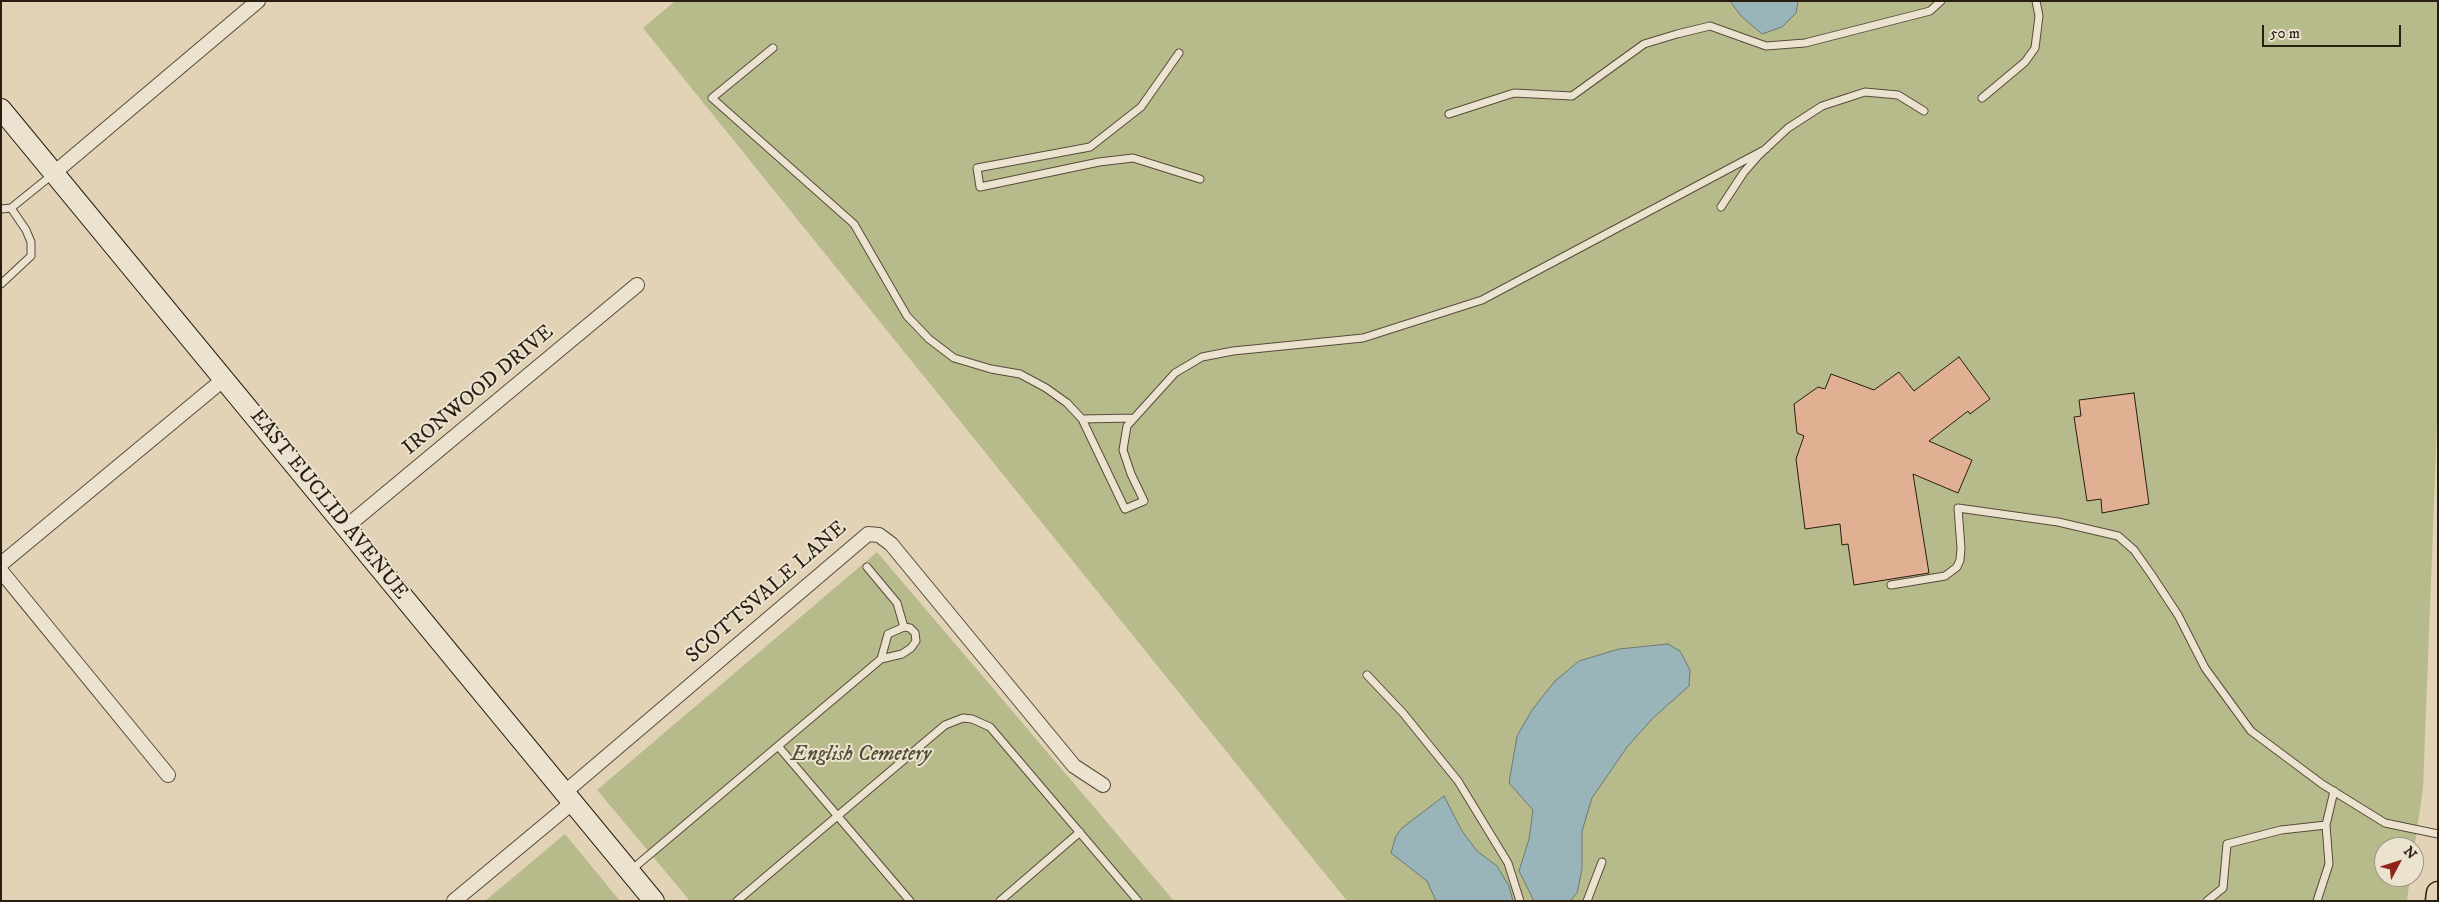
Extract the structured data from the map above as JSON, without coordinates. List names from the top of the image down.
{
  "streets": {
    "main road": ["EAST EUCLID AVENUE"],
    "street": ["IRONWOOD DRIVE", "SCOTTSVALE LANE"]
  },
  "crossings": [
    ["IRONWOOD DRIVE", "EAST EUCLID AVENUE"],
    ["EAST EUCLID AVENUE", "SCOTTSVALE LANE"]
  ],
  "parks": ["English Cemetery"],
  "scale_bar": "50 m",
  "north": "top right"
}
